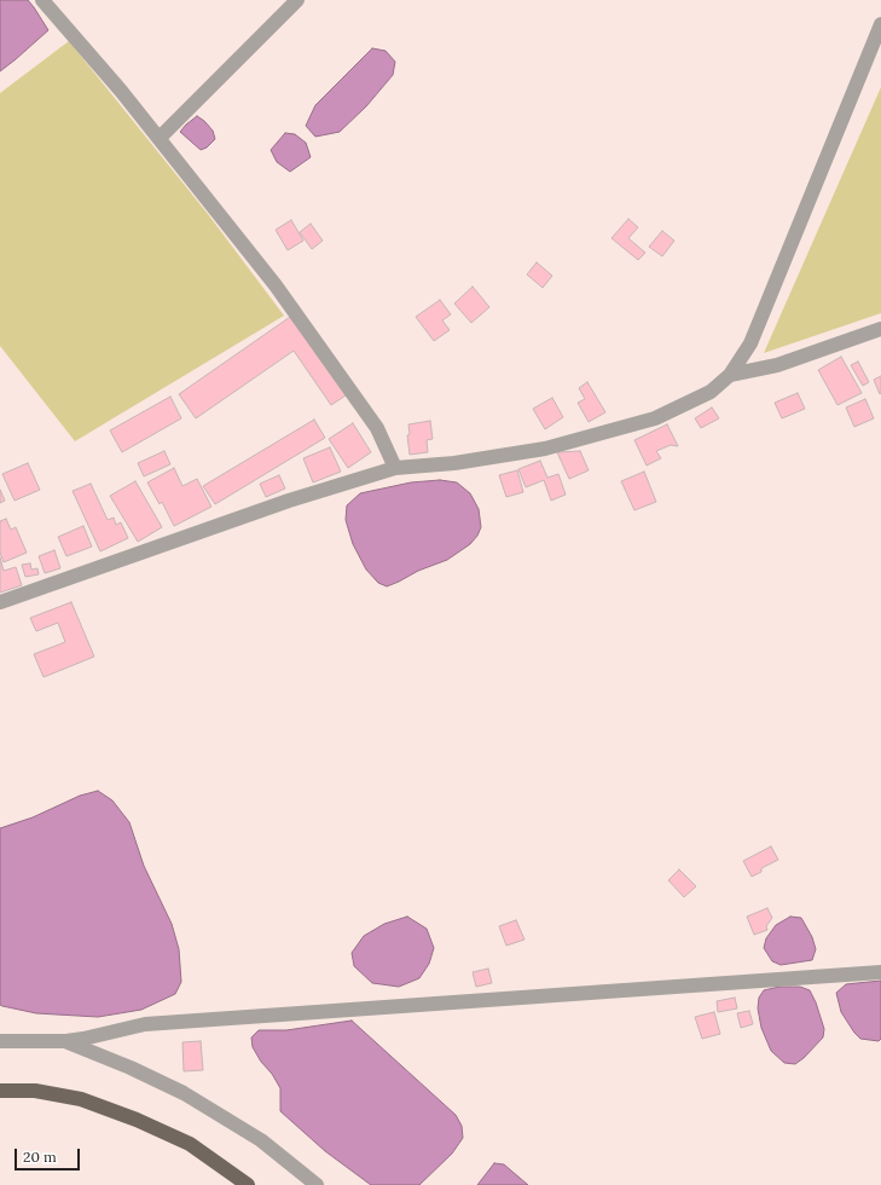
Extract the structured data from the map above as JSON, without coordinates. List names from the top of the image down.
{
  "scale_bar": "20 m"
}
